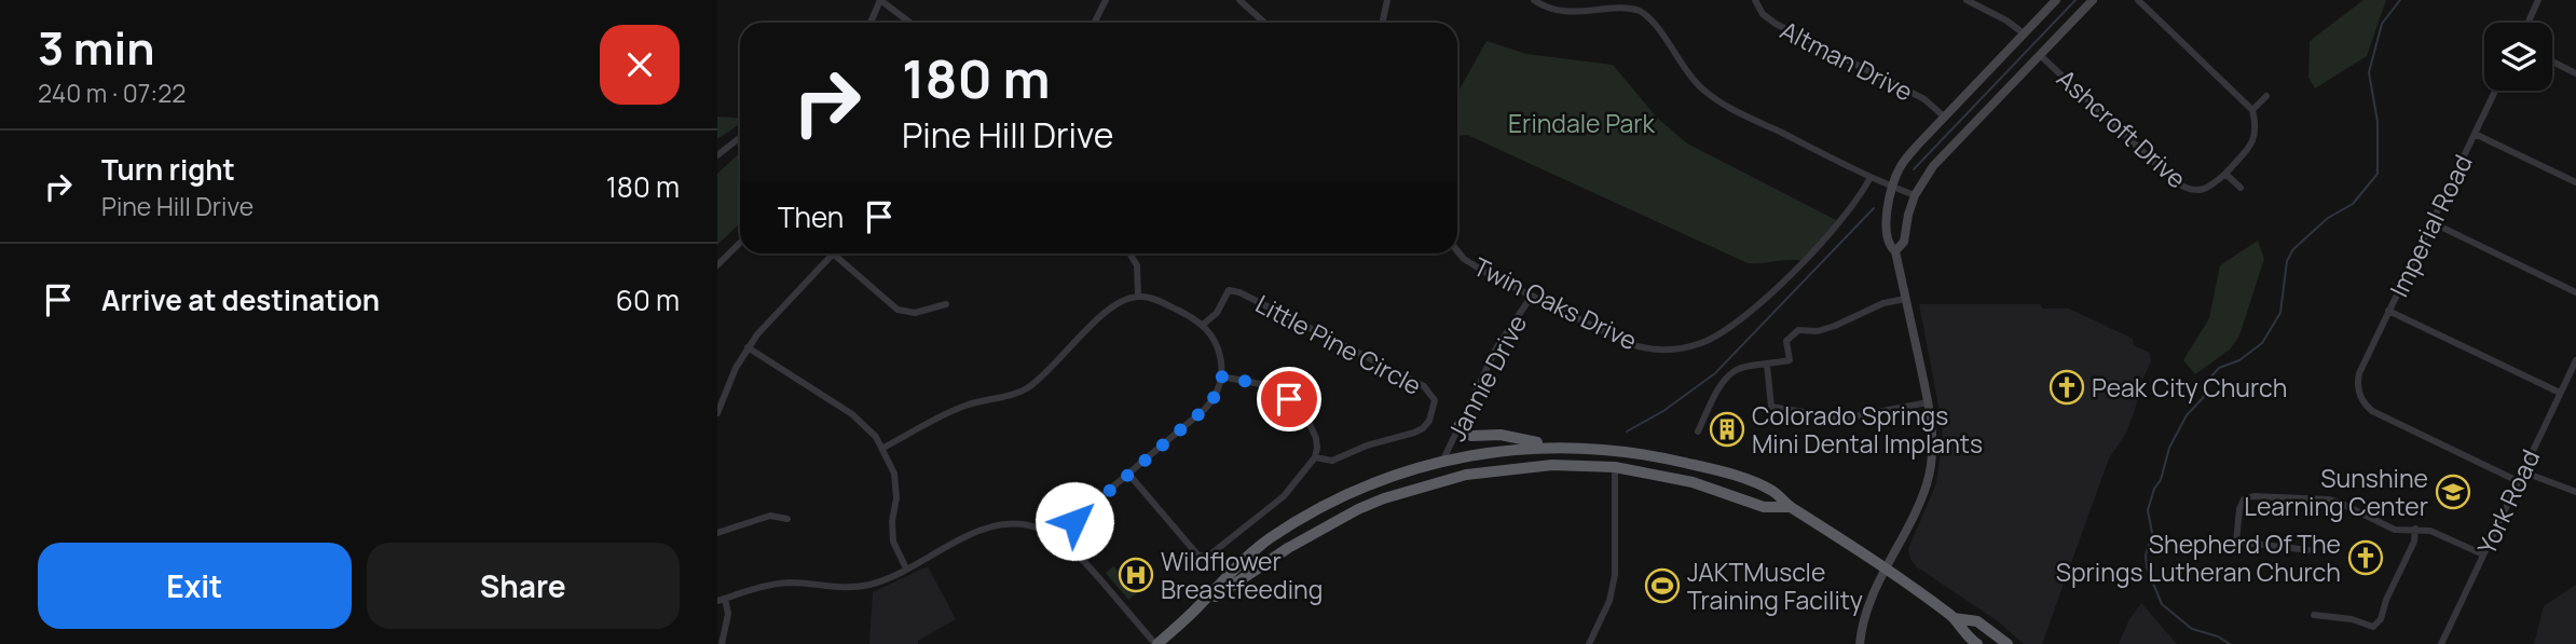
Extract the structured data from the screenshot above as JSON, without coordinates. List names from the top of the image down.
{
  "streets": {
    "street": [
      "Altman Drive",
      "Ashcroft Drive",
      "Imperial Road",
      "Twin Oaks Drive",
      "Little Pine Circle",
      "Jannie Drive",
      "York Road"
    ]
  },
  "crossings": [
    ["Imperial Road", "York Road"],
    ["Twin Oaks Drive", "Jannie Drive"]
  ],
  "parks": ["Erindale Park"],
  "places": {
    "church": ["Peak City Church", "Shepherd Of The Springs Lutheran Church"],
    "building": ["Colorado Springs Mini Dental Implants"],
    "school or university": ["Sunshine Learning Center"],
    "hospital": ["Wildflower Breastfeeding"],
    "sports": ["JAKTMuscle Training Facility"]
  },
  "page": {
    "heading": ["3 min", "240 m · 07:22"],
    "turn": ["180 m", "Pine Hill Drive"],
    "list": [
      {
        "name": "Turn right",
        "note": "Pine Hill Drive",
        "value": "180 m"
      },
      {
        "name": "Arrive at destination",
        "value": "60 m"
      }
    ],
    "then": "Then",
    "buttons": ["Exit", "Share"]
  }
}
